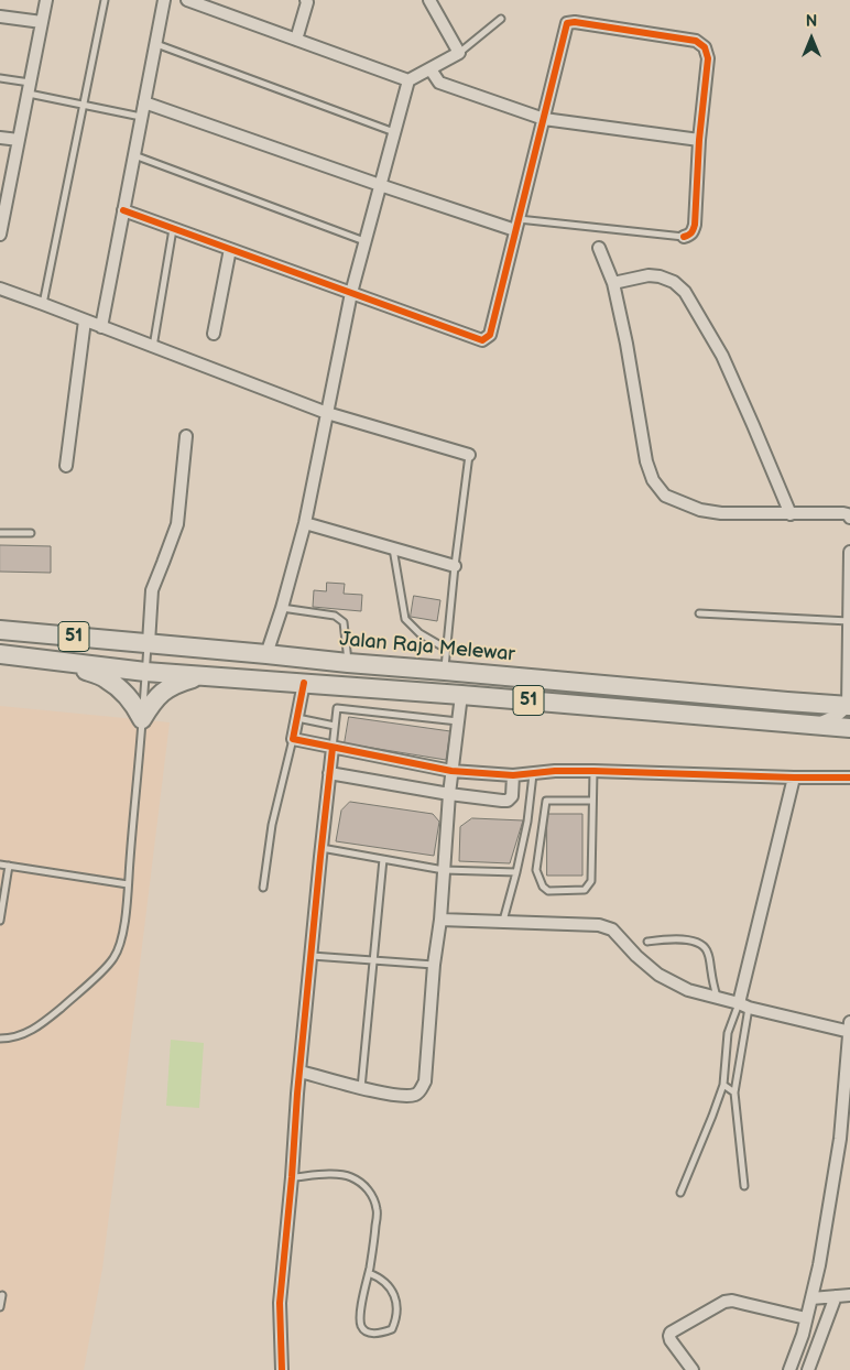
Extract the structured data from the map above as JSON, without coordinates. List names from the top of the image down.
{
  "streets": {
    "highway": ["51", "Jalan Raja Melewar"]
  },
  "north": "top"
}
